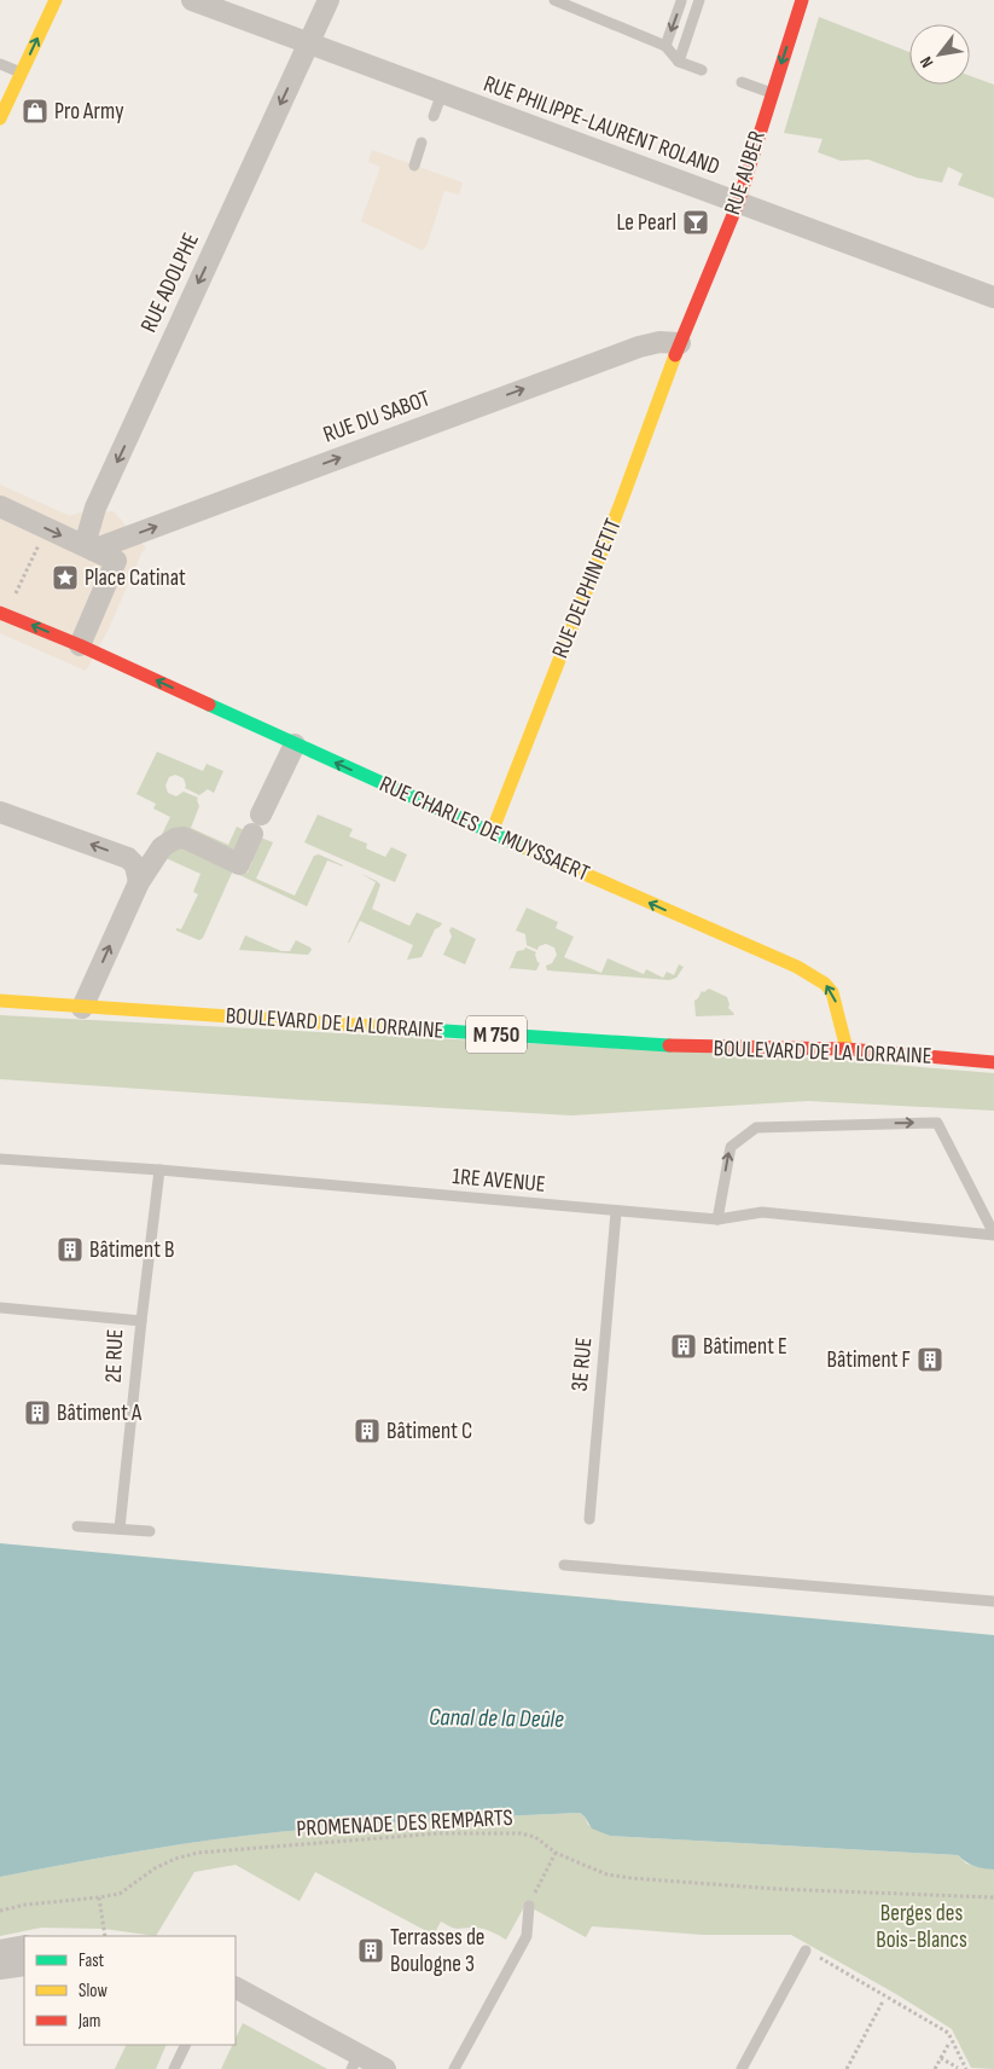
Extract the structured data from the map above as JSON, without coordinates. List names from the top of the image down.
{
  "streets": {
    "street": [
      "RUE PHILIPPE-LAURENT ROLAND",
      "RUE AUBER",
      "RUE ADOLPHE",
      "RUE DU SABOT",
      "RUE DELPHIN PETIT",
      "RUE CHARLES DE MUYSSAERT",
      "BOULEVARD DE LA LORRAINE",
      "M 750"
    ],
    "lane": ["1RE AVENUE", "2E RUE", "3E RUE"],
    "path": ["PROMENADE DES REMPARTS"]
  },
  "crossings": [
    ["RUE PHILIPPE-LAURENT ROLAND", "RUE AUBER"],
    ["RUE PHILIPPE-LAURENT ROLAND", "RUE ADOLPHE"],
    ["RUE AUBER", "RUE DU SABOT"],
    ["RUE AUBER", "RUE DELPHIN PETIT"],
    ["RUE ADOLPHE", "RUE DU SABOT"],
    ["RUE DU SABOT", "RUE DELPHIN PETIT"],
    ["RUE DELPHIN PETIT", "RUE CHARLES DE MUYSSAERT"],
    ["RUE CHARLES DE MUYSSAERT", "BOULEVARD DE LA LORRAINE"],
    ["1RE AVENUE", "3E RUE"]
  ],
  "one_way": ["RUE ADOLPHE", "RUE DU SABOT", "RUE CHARLES DE MUYSSAERT"],
  "water": ["Canal de la Deûle"],
  "parks": ["Berges des Bois-Blancs"],
  "places": {
    "shop": ["Pro Army"],
    "bar": ["Le Pearl"],
    "place": ["Place Catinat"],
    "building": [
      "Bâtiment B",
      "Bâtiment E",
      "Bâtiment F",
      "Bâtiment A",
      "Bâtiment C",
      "Terrasses de Boulogne 3"
    ]
  },
  "legend": ["Fast", "Slow", "Jam"],
  "north": "bottom left"
}
